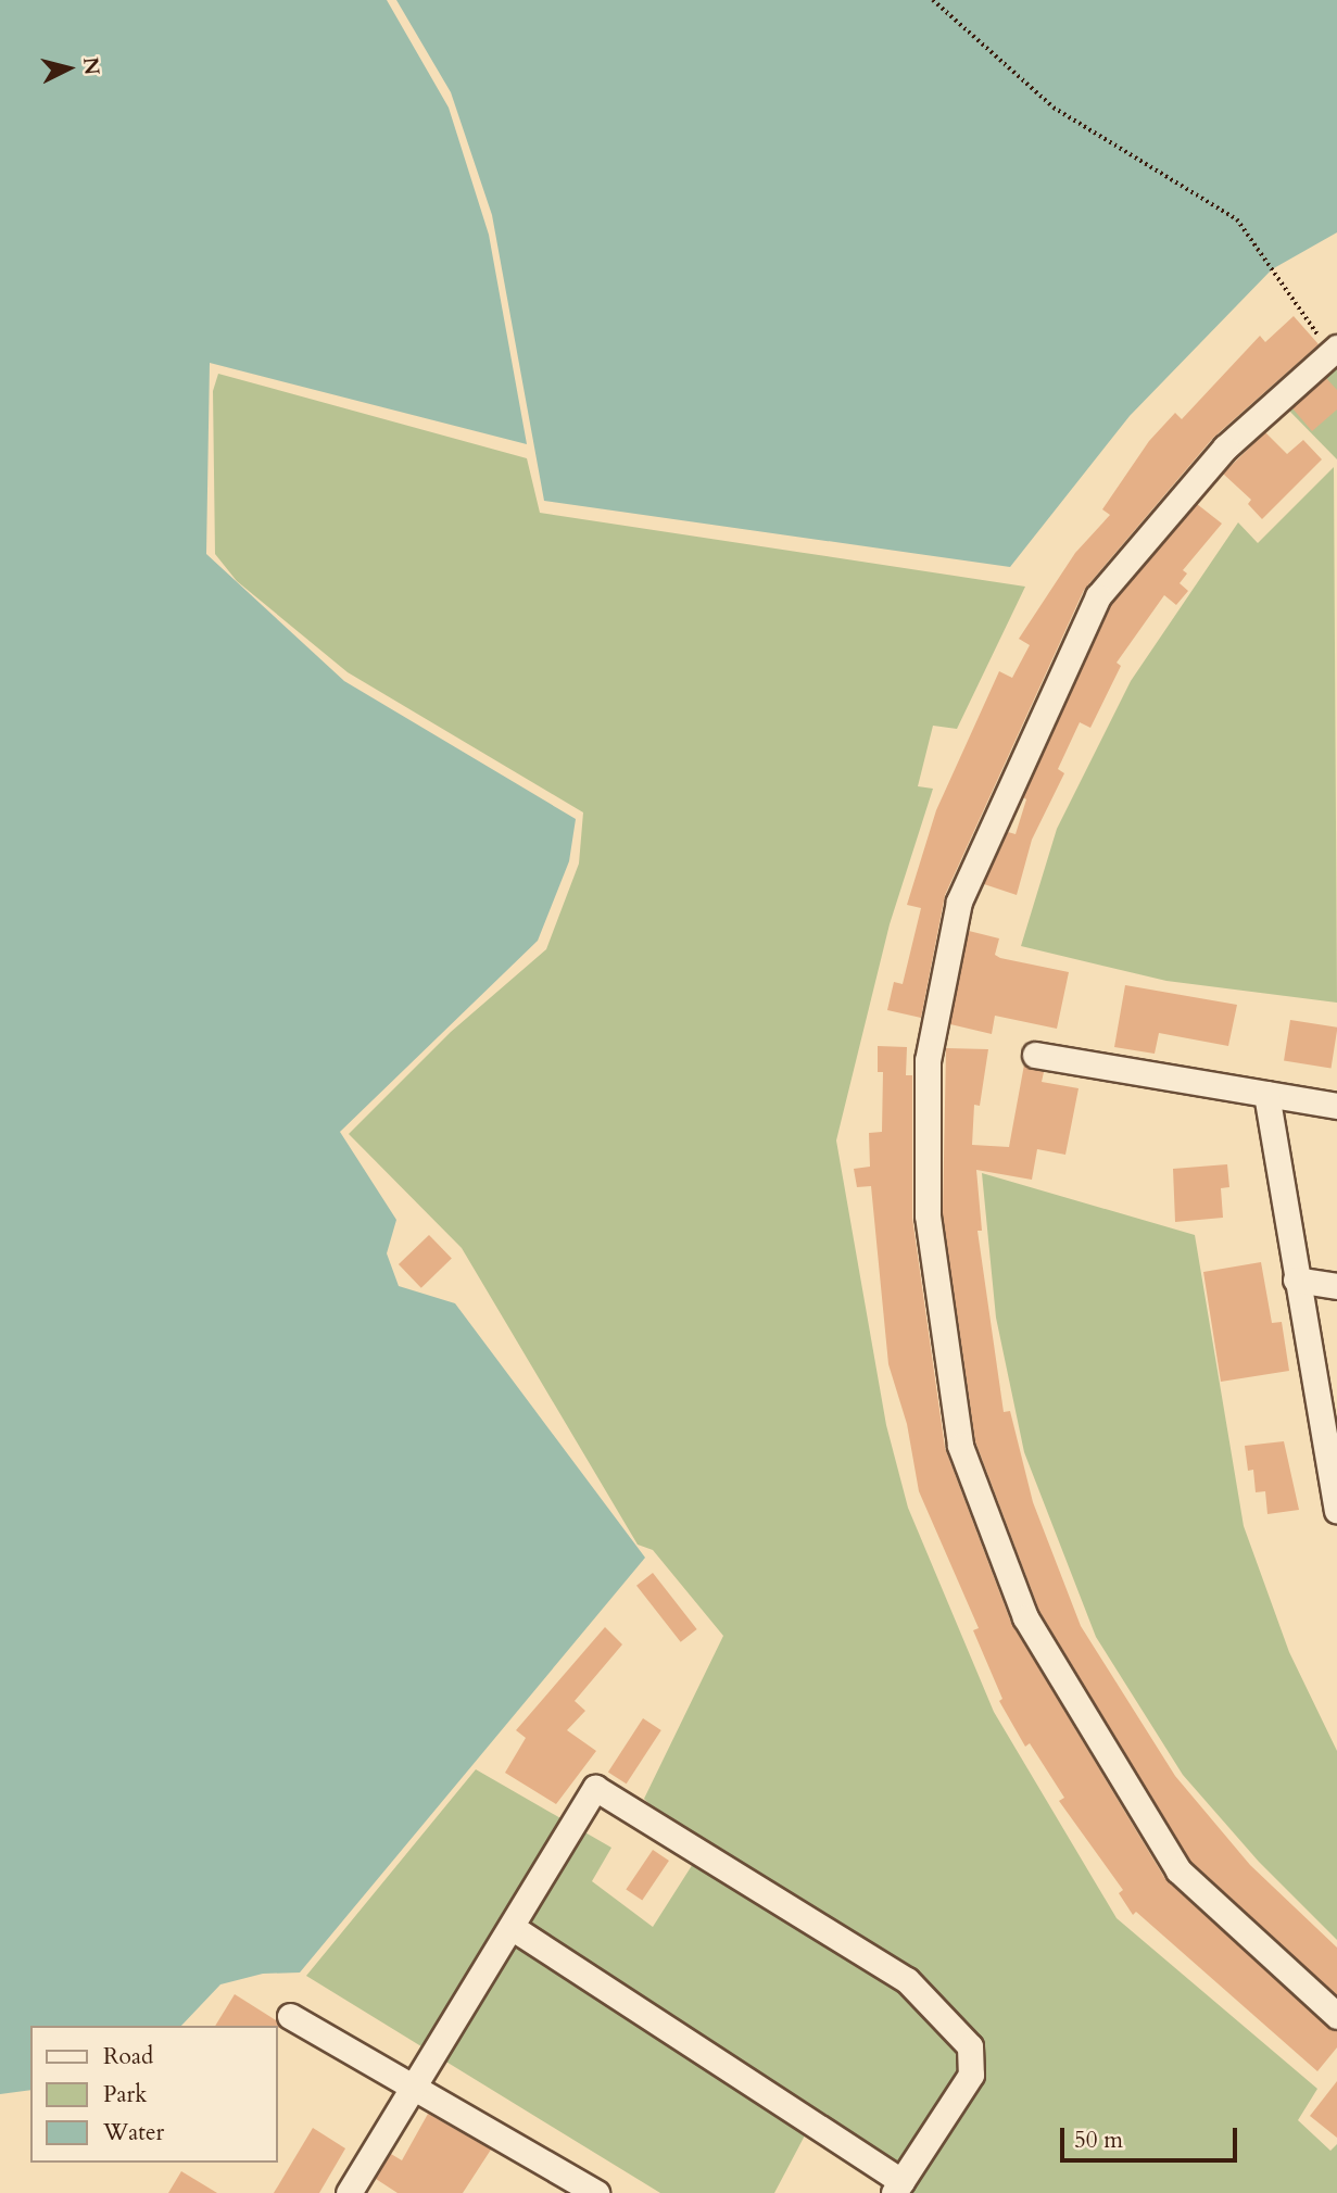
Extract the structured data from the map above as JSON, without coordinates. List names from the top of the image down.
{
  "legend": ["Road", "Park", "Water"],
  "scale_bar": "50 m",
  "north": "right"
}
